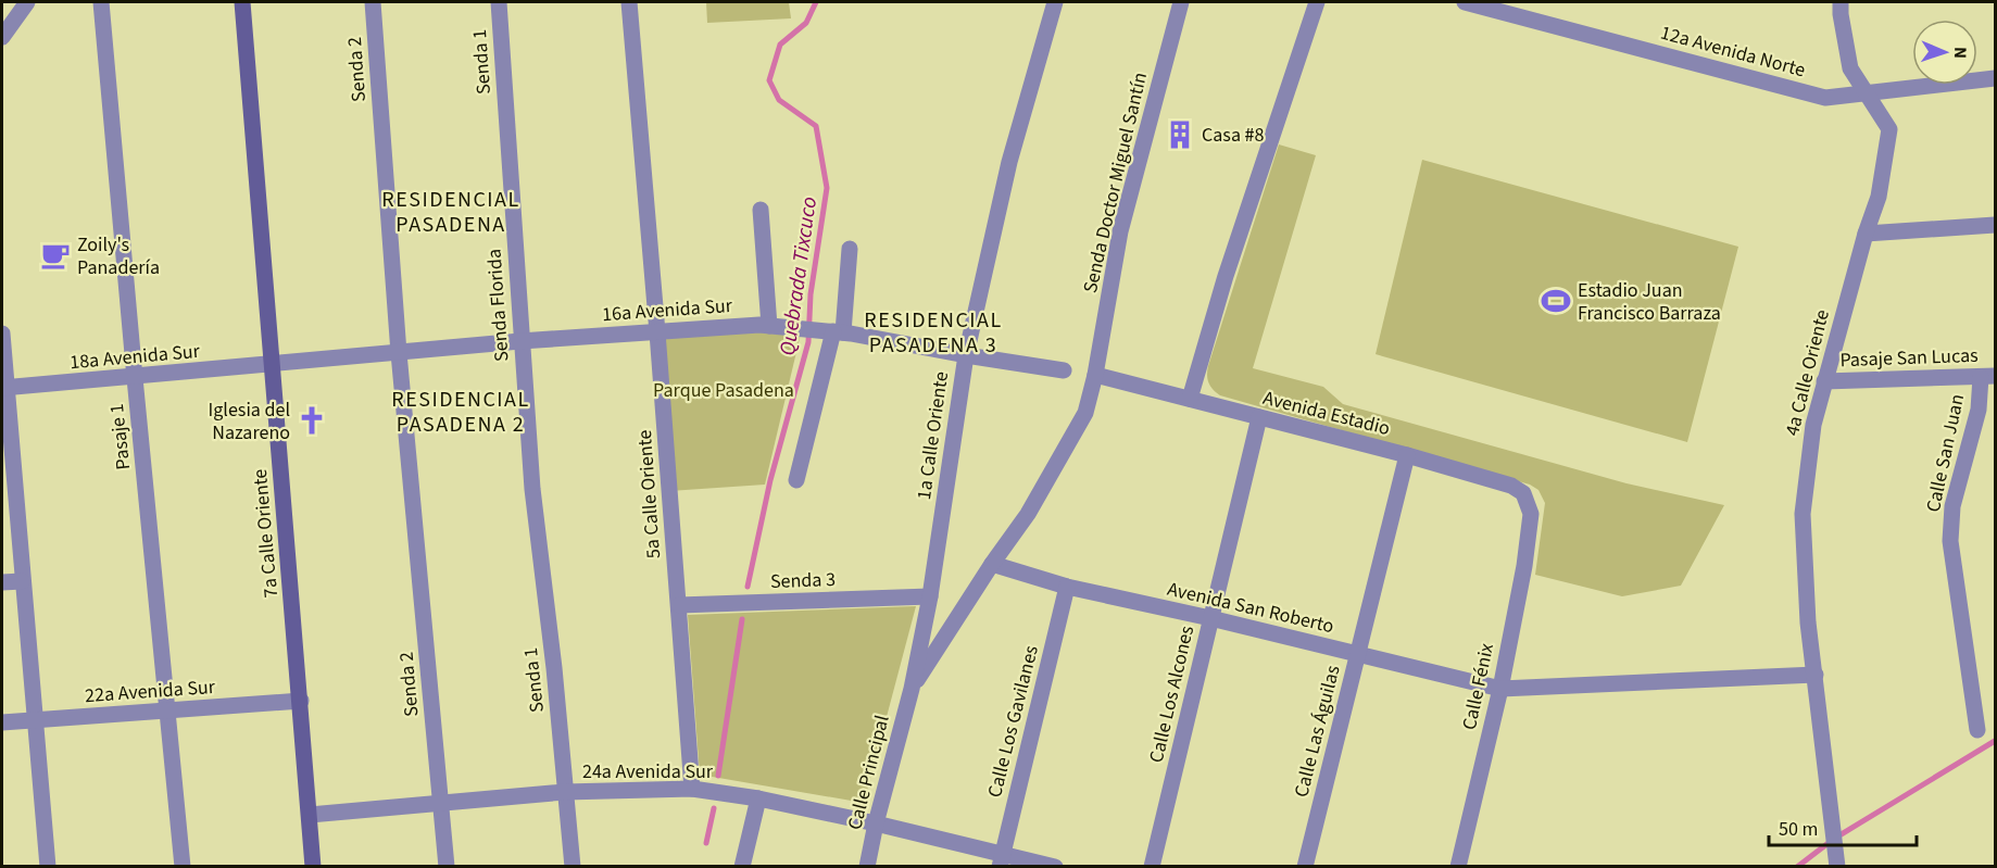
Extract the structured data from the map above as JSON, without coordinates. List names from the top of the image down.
{
  "streets": {
    "street": [
      "12a Avenida Norte",
      "Senda 1",
      "Senda 2",
      "Senda Doctor Miguel Santín",
      "Senda Florida",
      "16a Avenida Sur",
      "18a Avenida Sur",
      "Pasaje San Lucas",
      "4a Calle Oriente",
      "Avenida Estadio",
      "1a Calle Oriente",
      "Pasaje 1",
      "Calle San Juan",
      "5a Calle Oriente",
      "7a Calle Oriente",
      "Senda 3",
      "Avenida San Roberto",
      "Calle Fénix",
      "22a Avenida Sur",
      "Calle Los Alcones",
      "Calle Los Gavilanes",
      "Calle Las Águilas",
      "24a Avenida Sur",
      "Calle Principal"
    ]
  },
  "crossings": [
    ["12a Avenida Norte", "4a Calle Oriente"],
    ["Senda 1", "Senda Florida"],
    ["Senda 1", "24a Avenida Sur"],
    ["Senda 2", "16a Avenida Sur"],
    ["Senda 2", "24a Avenida Sur"],
    ["Senda Doctor Miguel Santín", "Avenida Estadio"],
    ["Senda Doctor Miguel Santín", "1a Calle Oriente"],
    ["Senda Doctor Miguel Santín", "Avenida San Roberto"],
    ["Senda Doctor Miguel Santín", "Calle Principal"],
    ["Senda Florida", "16a Avenida Sur"],
    ["16a Avenida Sur", "18a Avenida Sur"],
    ["16a Avenida Sur", "1a Calle Oriente"],
    ["16a Avenida Sur", "5a Calle Oriente"],
    ["16a Avenida Sur", "7a Calle Oriente"],
    ["18a Avenida Sur", "Pasaje 1"],
    ["18a Avenida Sur", "7a Calle Oriente"],
    ["Pasaje San Lucas", "4a Calle Oriente"],
    ["Pasaje San Lucas", "Calle San Juan"],
    ["4a Calle Oriente", "Avenida San Roberto"],
    ["Avenida Estadio", "Calle Fénix"],
    ["Avenida Estadio", "Calle Los Alcones"],
    ["Avenida Estadio", "Calle Las Águilas"],
    ["1a Calle Oriente", "Senda 3"],
    ["1a Calle Oriente", "Calle Principal"],
    ["Pasaje 1", "22a Avenida Sur"],
    ["5a Calle Oriente", "Senda 3"],
    ["5a Calle Oriente", "24a Avenida Sur"],
    ["7a Calle Oriente", "22a Avenida Sur"],
    ["7a Calle Oriente", "24a Avenida Sur"],
    ["Avenida San Roberto", "Calle Fénix"],
    ["Avenida San Roberto", "Calle Los Alcones"],
    ["Avenida San Roberto", "Calle Los Gavilanes"],
    ["Avenida San Roberto", "Calle Las Águilas"],
    ["Calle Los Gavilanes", "24a Avenida Sur"],
    ["24a Avenida Sur", "Calle Principal"]
  ],
  "districts": ["RESIDENCIAL PASADENA", "RESIDENCIAL PASADENA 3", "RESIDENCIAL PASADENA 2"],
  "water": ["Quebrada Tixcuco"],
  "parks": ["Parque Pasadena"],
  "places": {
    "building": ["Casa #8"],
    "cafe": ["Zoily's Panadería"],
    "sports": ["Estadio Juan Francisco Barraza"],
    "church": ["Iglesia del Nazareno"]
  },
  "scale_bar": "50 m",
  "north": "right"
}
